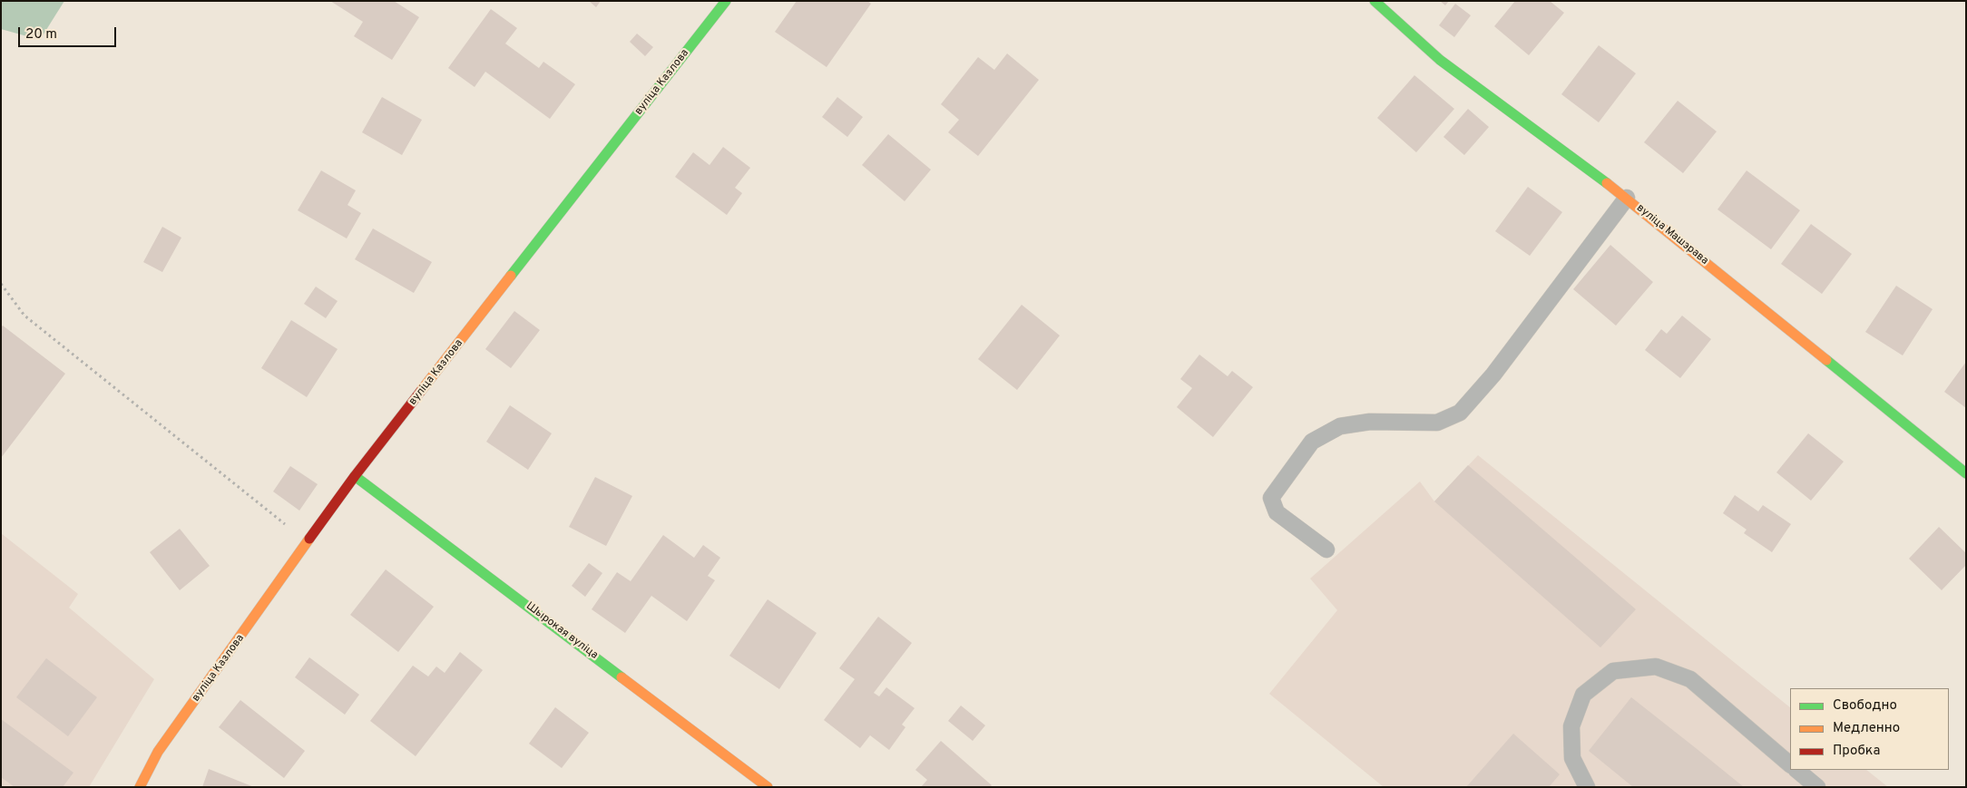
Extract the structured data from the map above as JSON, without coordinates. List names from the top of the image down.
{
  "streets": {
    "street": ["вуліца Казлова", "вуліца Машэрава", "Шырокая вуліца"]
  },
  "crossings": [
    ["вуліца Казлова", "Шырокая вуліца"]
  ],
  "legend": ["Свободно", "Медленно", "Пробка"],
  "scale_bar": "20 m"
}
